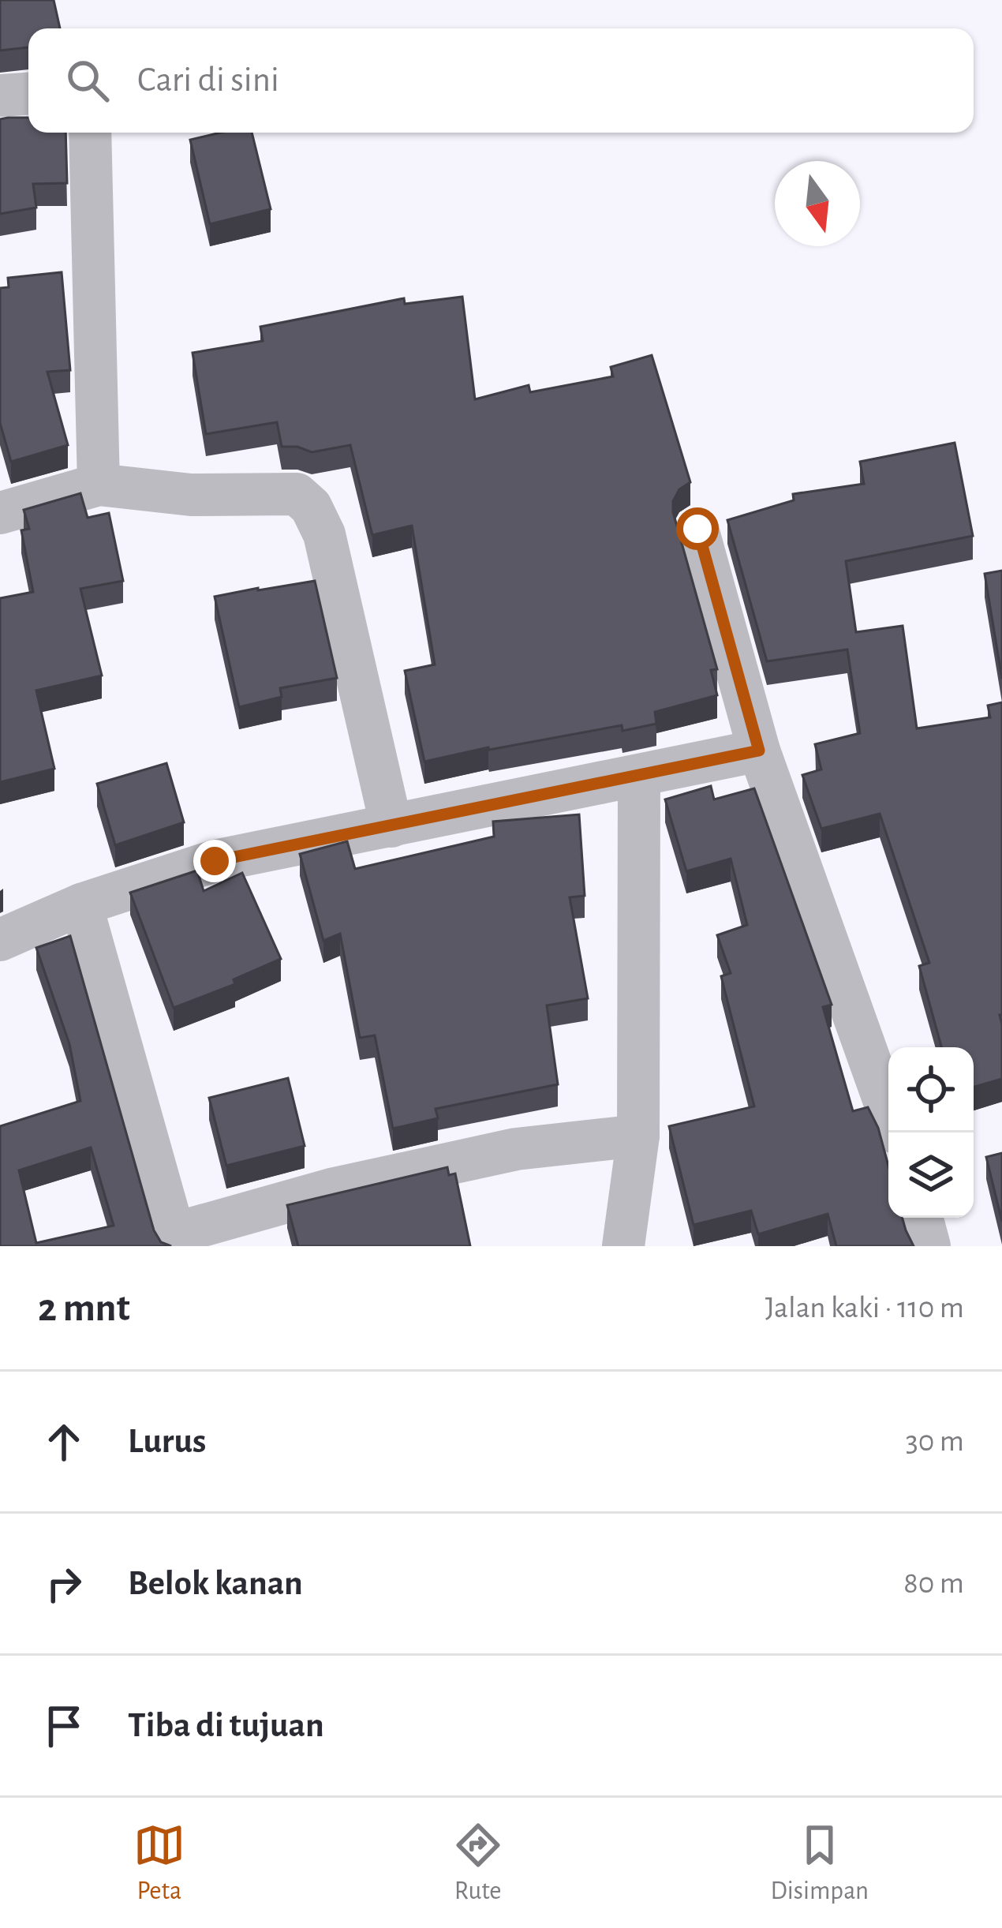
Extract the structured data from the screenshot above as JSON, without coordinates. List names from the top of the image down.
{
  "north": "bottom",
  "page": {
    "search": "Cari di sini",
    "heading": ["2 mnt", "Jalan kaki · 110 m"],
    "list": [
      ["Lurus", "30 m"],
      ["Belok kanan", "80 m"],
      "Tiba di tujuan"
    ],
    "nav": ["Peta", "Rute", "Disimpan"]
  }
}
